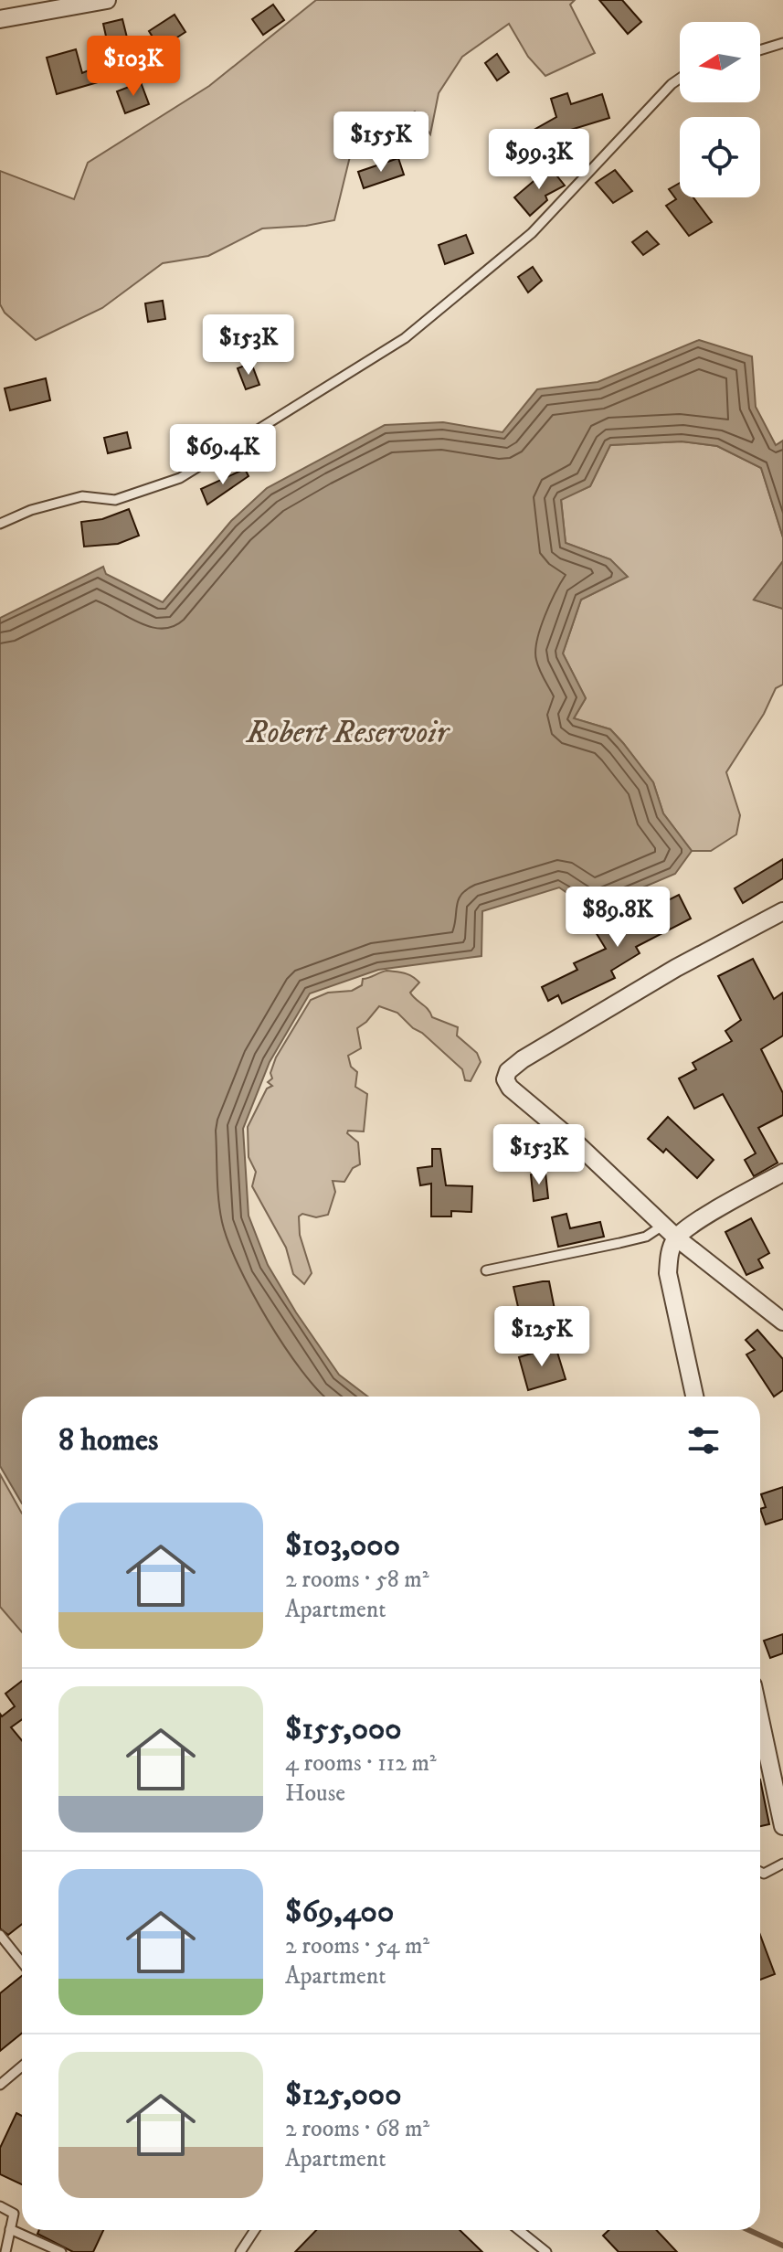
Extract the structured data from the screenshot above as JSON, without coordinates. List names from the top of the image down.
{
  "water": ["Robert Reservoir"],
  "north": "left",
  "page": {
    "price": [
      "$103K",
      "$155K",
      "$99.3K",
      "$153K",
      "$69.4K",
      "$89.8K",
      "$153K",
      "$125K"
    ],
    "heading": "8 homes",
    "list": [
      {
        "name": "$103,000",
        "note": "2 rooms · 58 m² · Apartment"
      },
      {
        "name": "$155,000",
        "note": "4 rooms · 112 m² · House"
      },
      {
        "name": "$69,400",
        "note": "2 rooms · 54 m² · Apartment"
      },
      {
        "name": "$125,000",
        "note": "2 rooms · 68 m² · Apartment"
      }
    ]
  }
}
